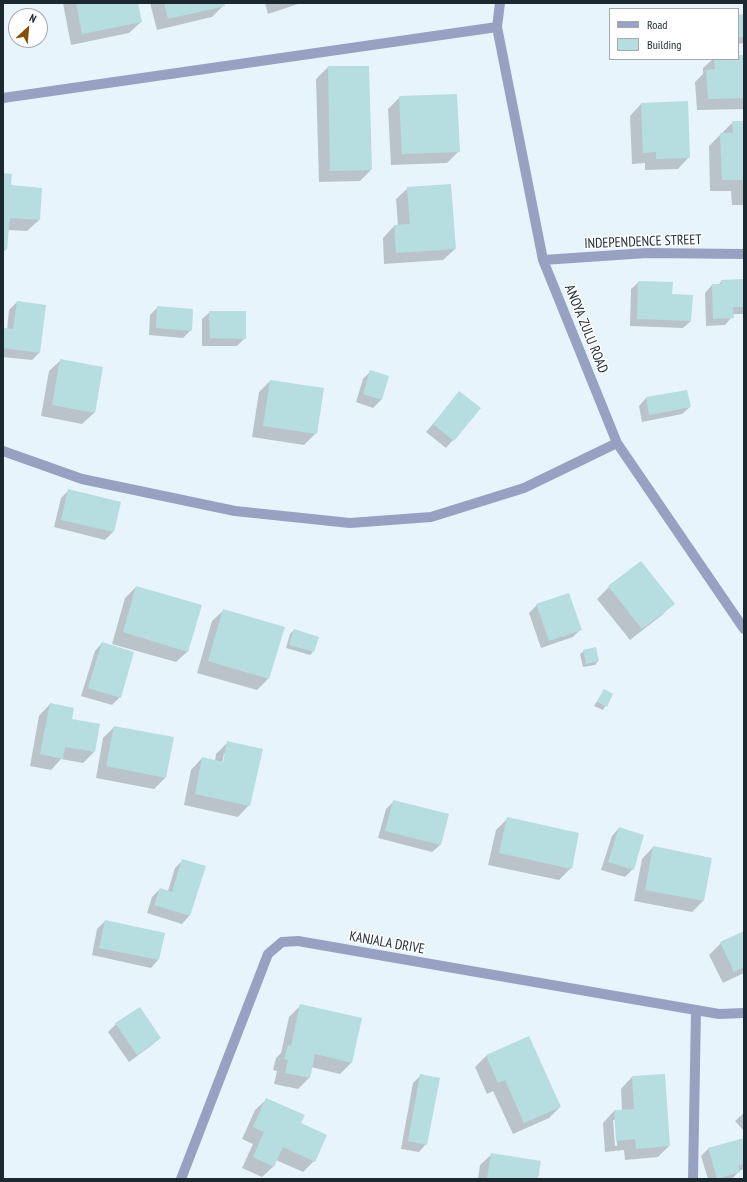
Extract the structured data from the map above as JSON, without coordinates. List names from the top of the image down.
{
  "streets": {
    "street": ["INDEPENDENCE STREET", "ANOYA ZULU ROAD", "KANJALA DRIVE"]
  },
  "crossings": [
    ["INDEPENDENCE STREET", "ANOYA ZULU ROAD"]
  ],
  "legend": ["Road", "Building"],
  "north": "top right"
}
